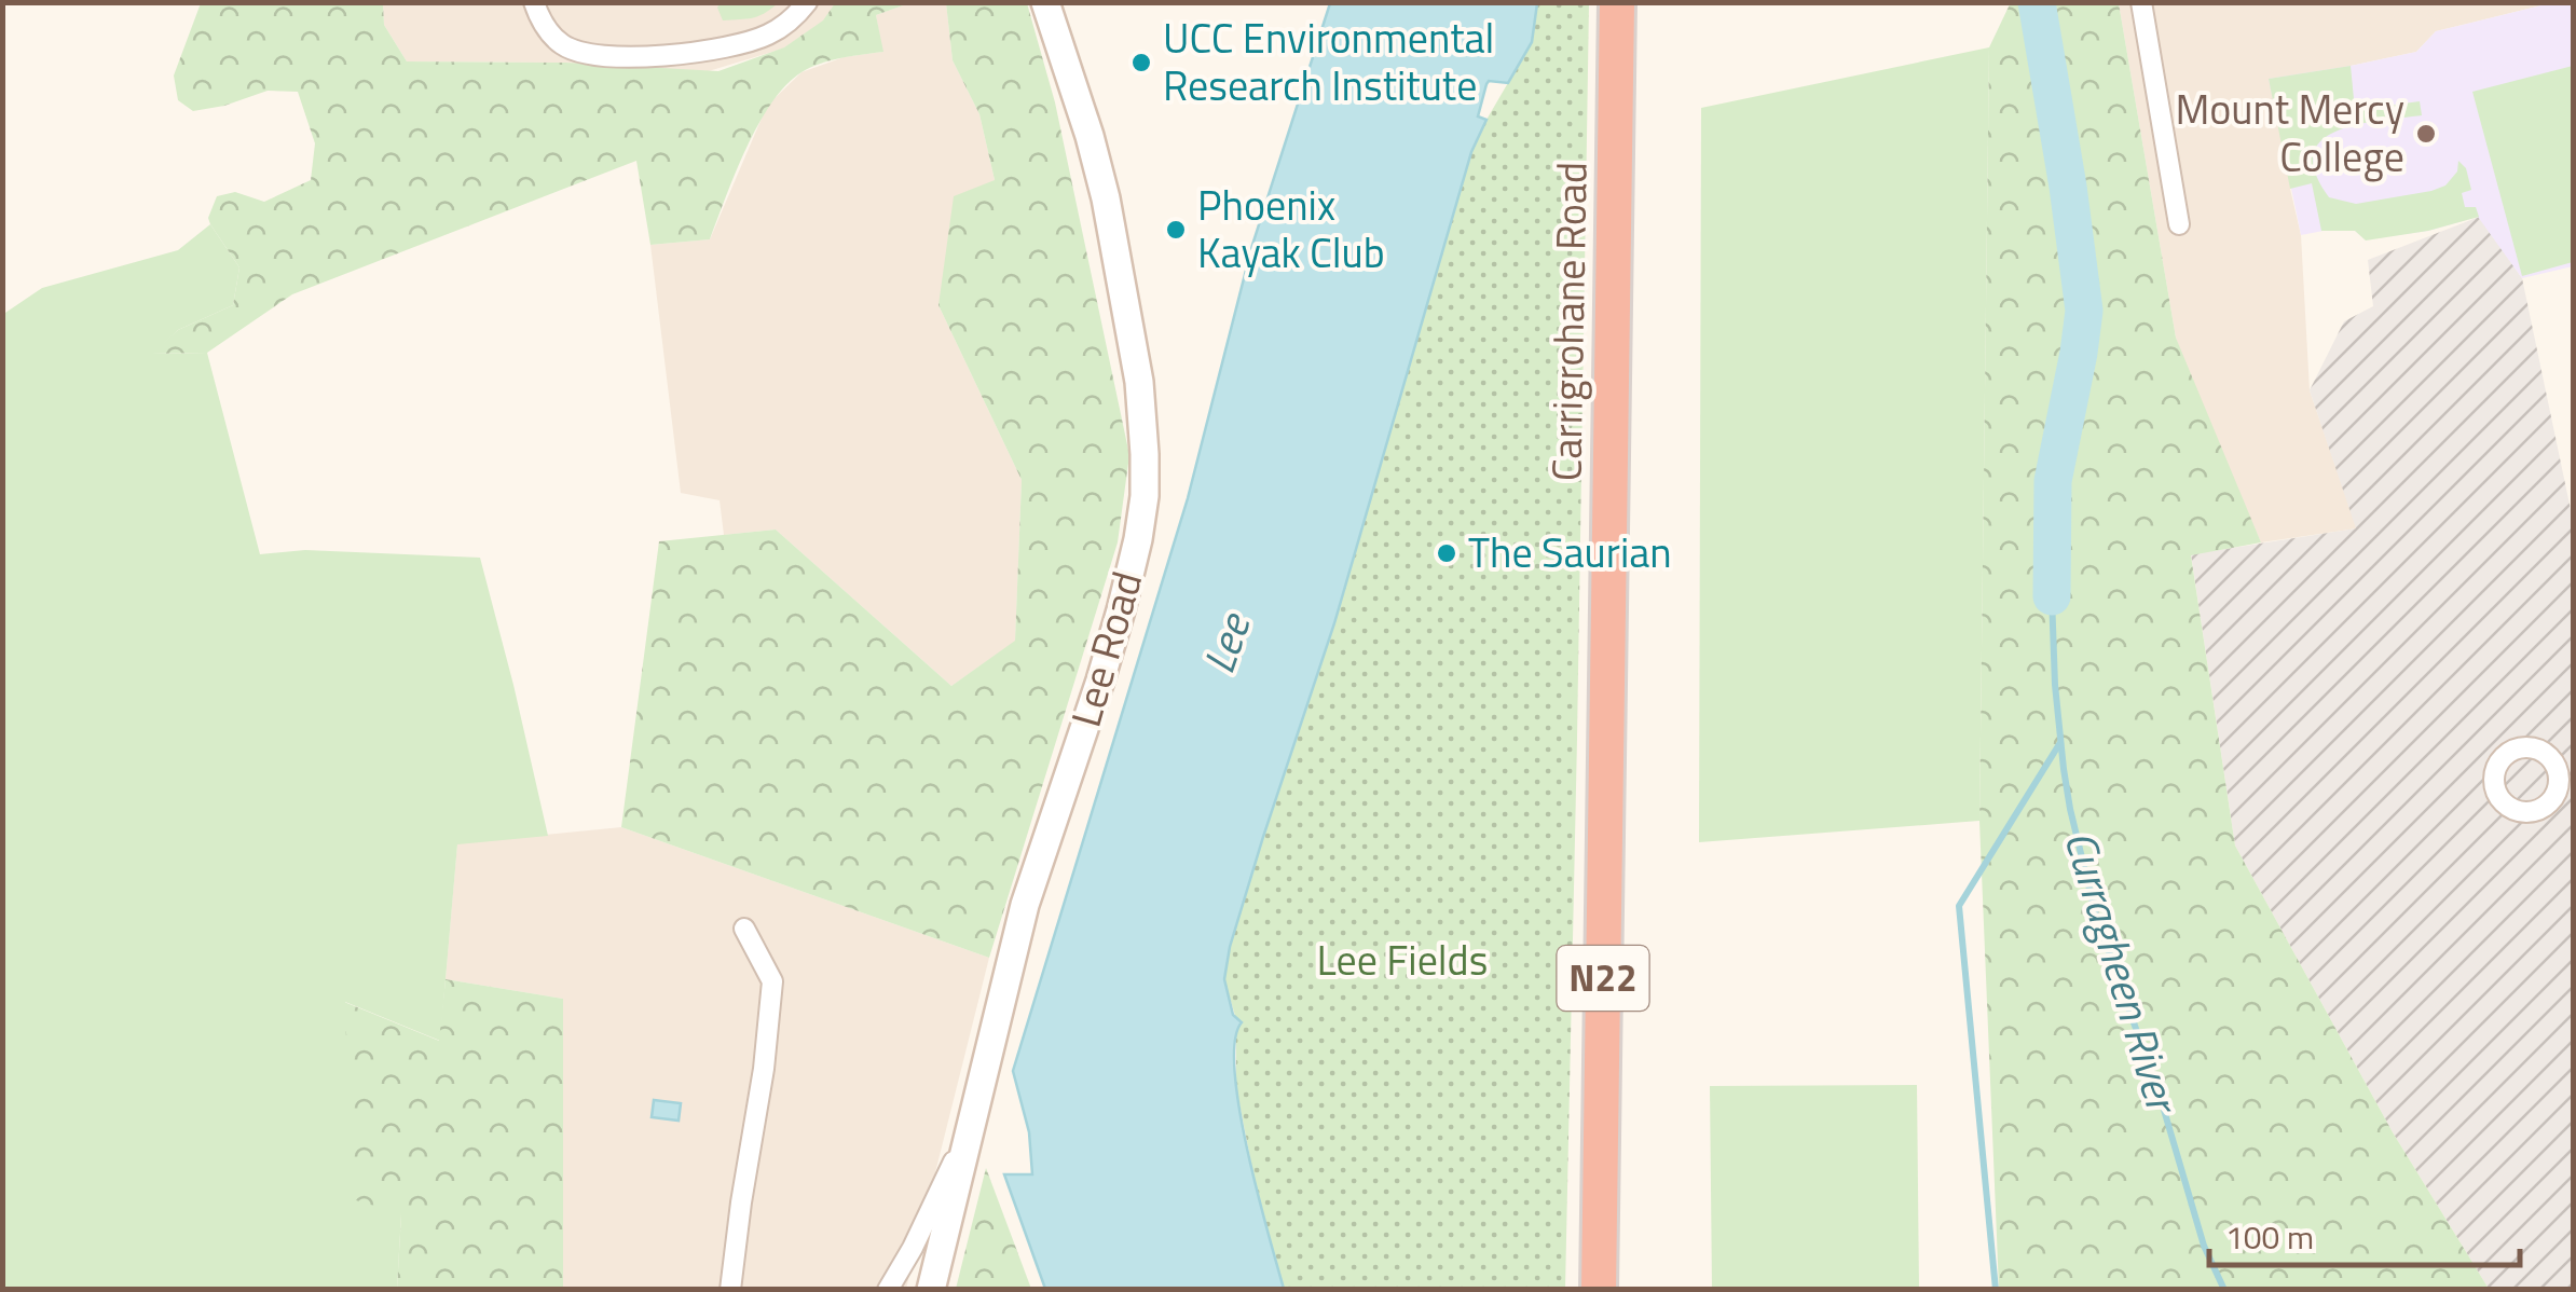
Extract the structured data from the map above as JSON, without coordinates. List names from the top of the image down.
{
  "streets": {
    "highway": ["Carrigrohane Road", "N22"],
    "street": ["Lee Road"]
  },
  "water": ["Lee", "Curragheen River"],
  "parks": ["Lee Fields"],
  "places": [
    "UCC Environmental Research Institute",
    "Mount Mercy College",
    "Phoenix Kayak Club",
    "The Saurian"
  ],
  "scale_bar": "100 m"
}
